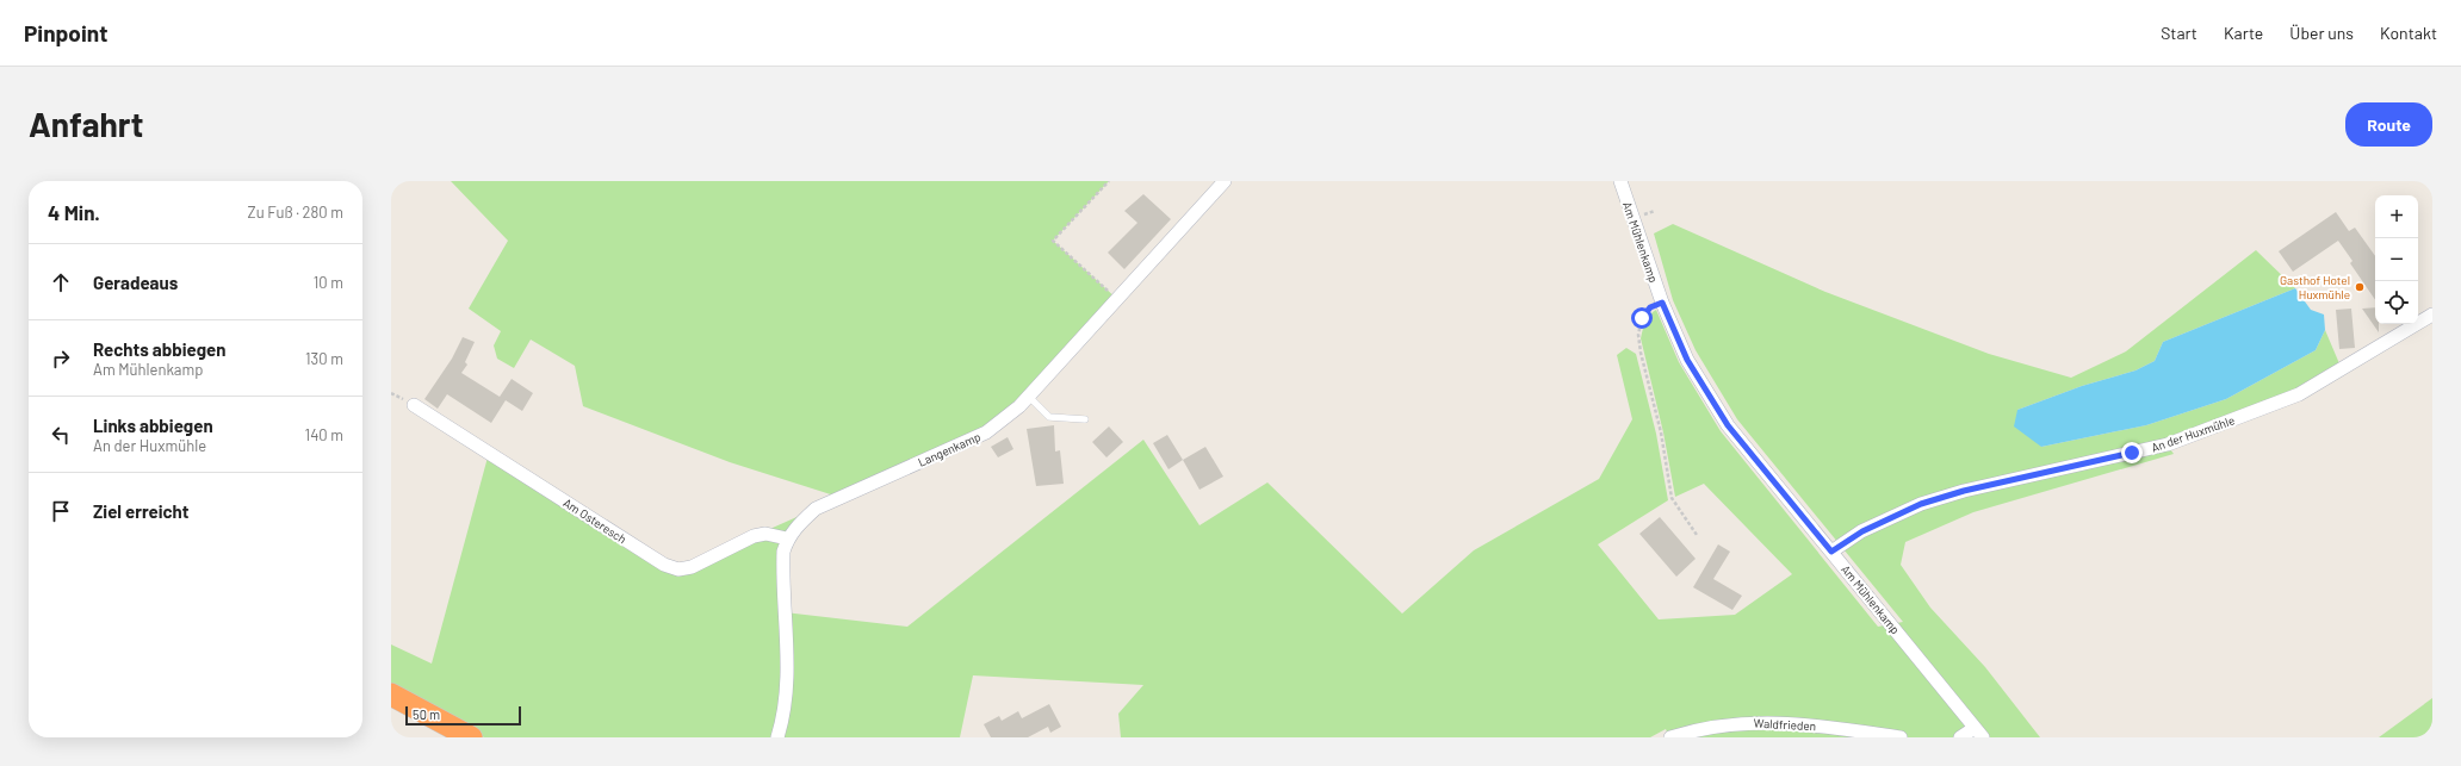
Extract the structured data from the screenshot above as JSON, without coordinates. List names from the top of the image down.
{
  "streets": {
    "street": [
      "Am Mühlenkamp",
      "An der Huxmühle",
      "Langenkamp",
      "Am Osteresch",
      "Waldfrieden"
    ]
  },
  "crossings": [
    ["Am Mühlenkamp", "An der Huxmühle"],
    ["Langenkamp", "Am Osteresch"]
  ],
  "places": ["Gasthof Hotel Huxmühle"],
  "scale_bar": "50 m",
  "page": {
    "header": "Pinpoint",
    "nav": [
      "Start",
      "Karte",
      "Über uns",
      "Kontakt"
    ],
    "buttons": "Route",
    "title": "Anfahrt",
    "heading": ["4 Min.", "Zu Fuß · 280 m"],
    "map_buttons": ["+", "−"],
    "list": [
      ["Geradeaus", "10 m"],
      ["Rechts abbiegen", "Am Mühlenkamp", "130 m"],
      ["Links abbiegen", "An der Huxmühle", "140 m"],
      "Ziel erreicht"
    ],
    "scale": "50 m"
  }
}
